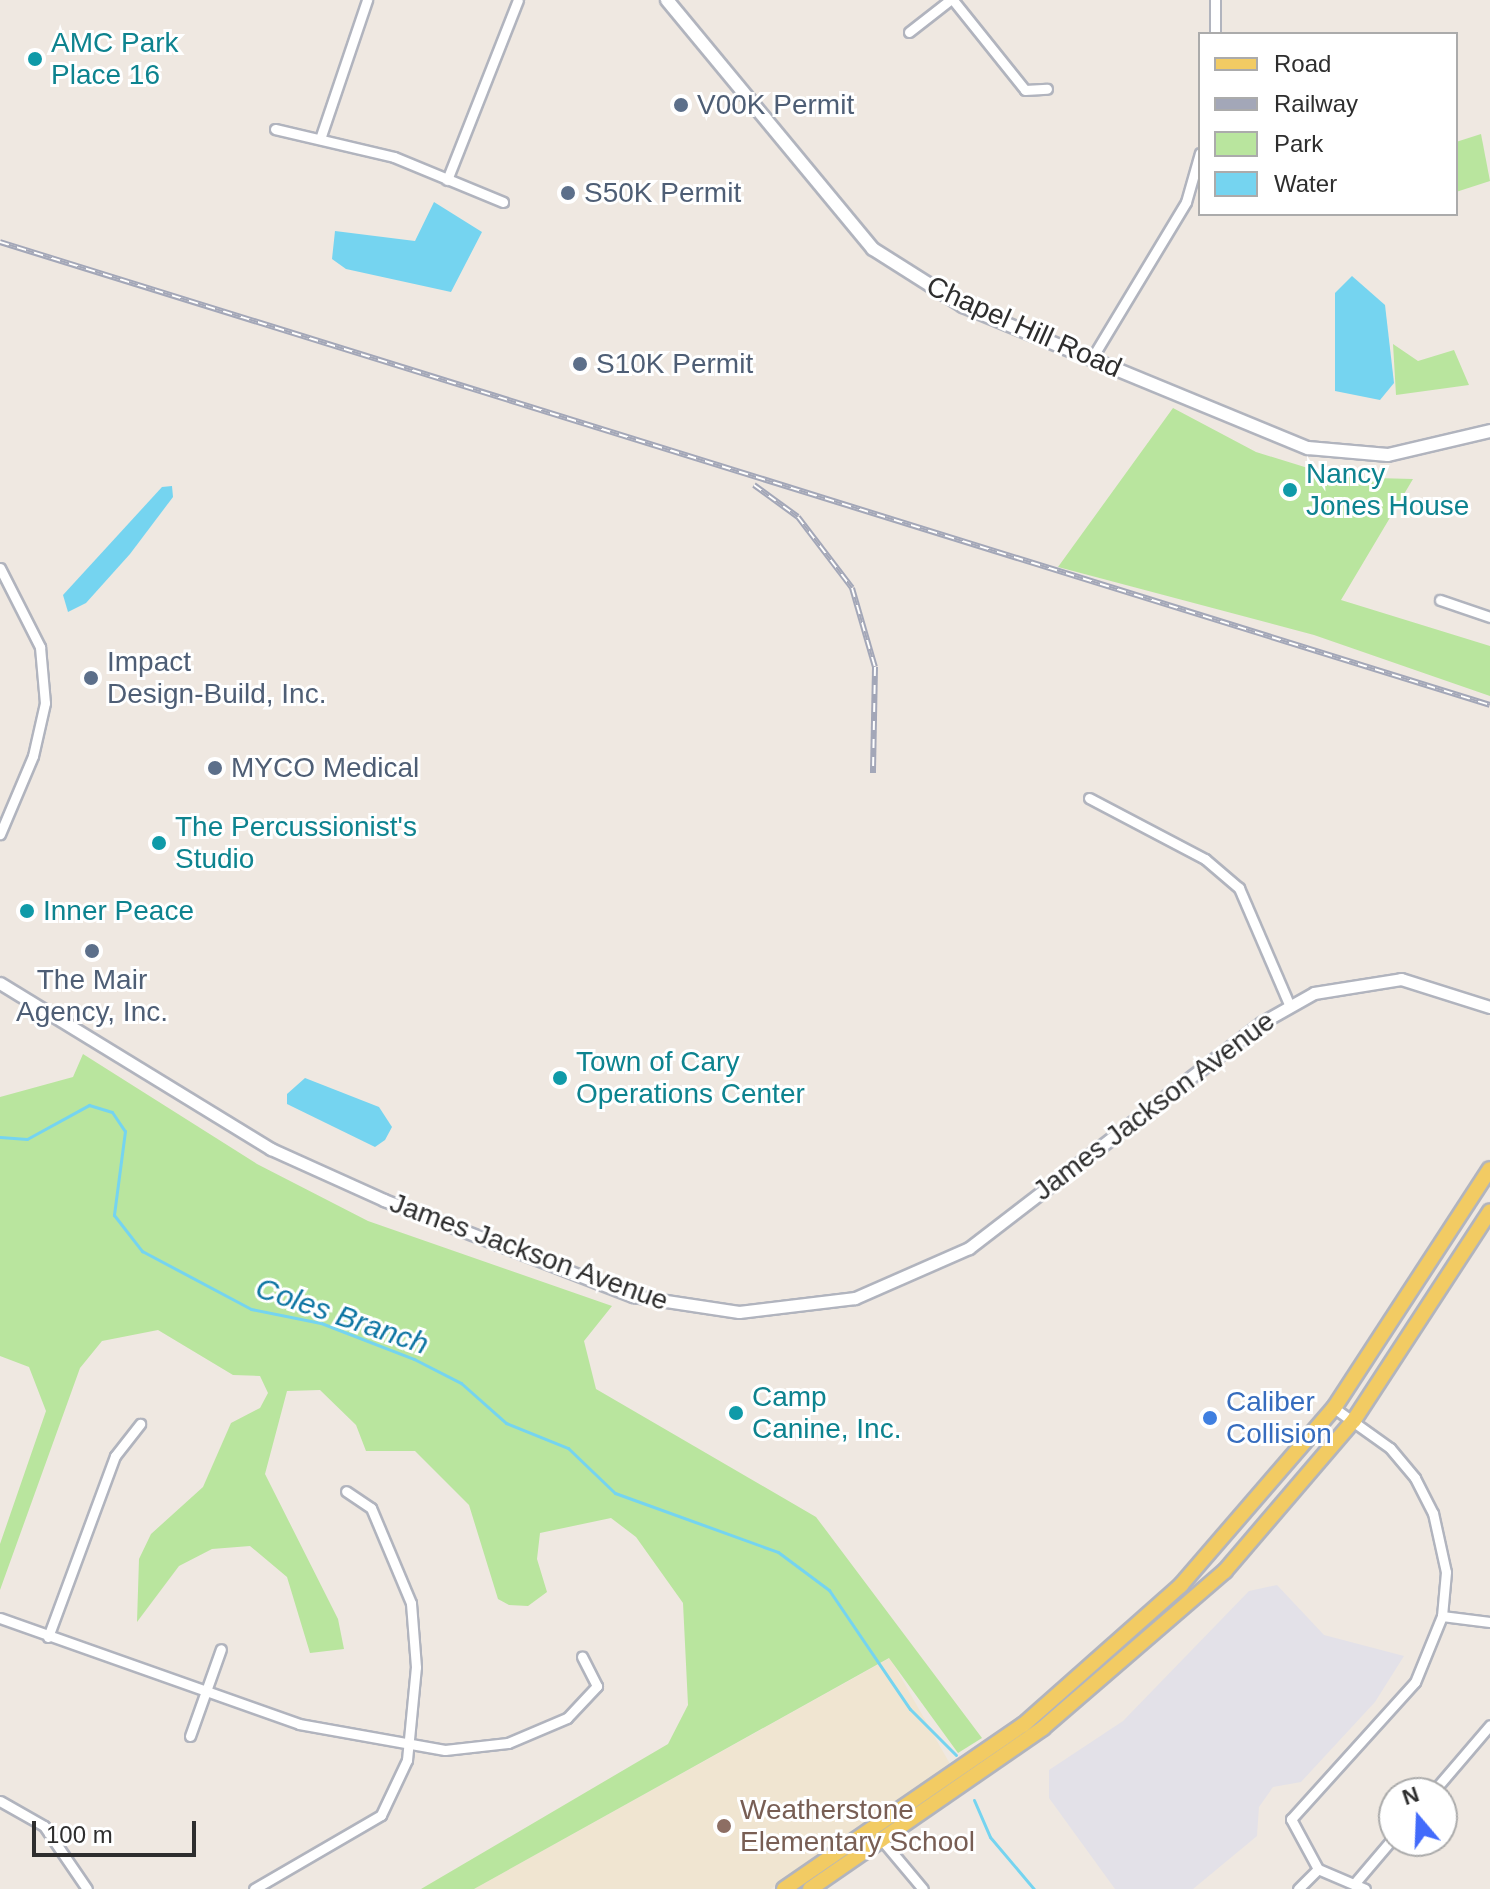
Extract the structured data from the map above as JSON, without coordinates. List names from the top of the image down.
{
  "streets": {
    "main road": ["Chapel Hill Road"],
    "street": ["James Jackson Avenue"]
  },
  "water": ["Coles Branch"],
  "places": [
    "AMC Park Place 16",
    "V00K Permit",
    "S50K Permit",
    "S10K Permit",
    "Nancy Jones House",
    "Impact Design-Build, Inc.",
    "MYCO Medical",
    "The Percussionist's Studio",
    "Inner Peace",
    "The Mair Agency, Inc.",
    "Town of Cary Operations Center",
    "Camp Canine, Inc.",
    "Caliber Collision",
    "Weatherstone Elementary School"
  ],
  "legend": [
    "Road",
    "Railway",
    "Park",
    "Water"
  ],
  "scale_bar": "100 m",
  "north": "top"
}
